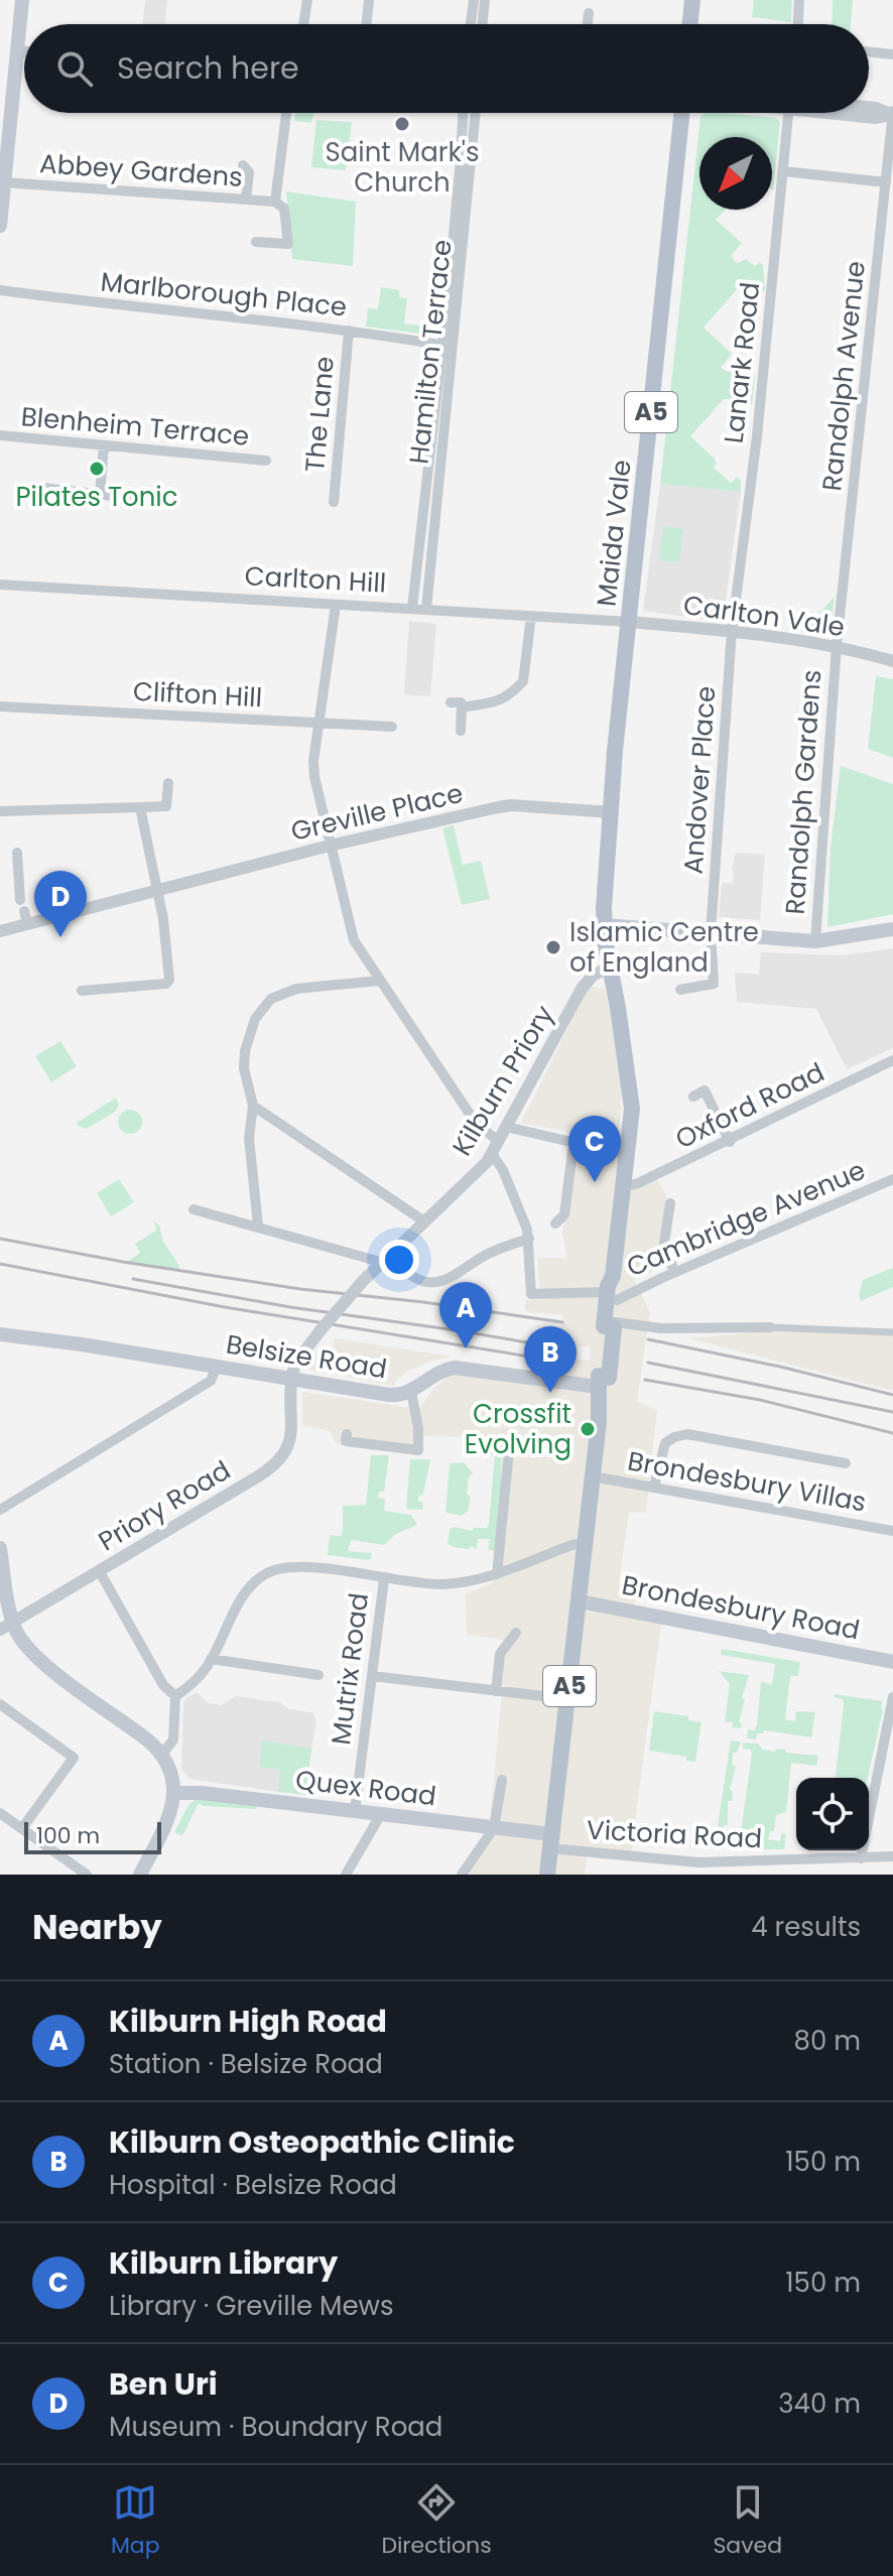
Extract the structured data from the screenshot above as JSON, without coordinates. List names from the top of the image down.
{
  "streets": {
    "main road": [
      "A5",
      "Maida Vale",
      "Belsize Road",
      "Brondesbury Road",
      "Quex Road"
    ],
    "street": [
      "Abbey Gardens",
      "Marlborough Place",
      "Hamilton Terrace",
      "Lanark Road",
      "Randolph Avenue",
      "The Lane",
      "Blenheim Terrace",
      "Carlton Hill",
      "Carlton Vale",
      "Clifton Hill",
      "Andover Place",
      "Randolph Gardens",
      "Greville Place",
      "Kilburn Priory",
      "Oxford Road",
      "Cambridge Avenue",
      "Brondesbury Villas",
      "Priory Road",
      "Mutrix Road",
      "Victoria Road"
    ]
  },
  "crossings": [
    ["Marlborough Place", "Hamilton Terrace"],
    ["Marlborough Place", "The Lane"],
    ["Hamilton Terrace", "Carlton Hill"],
    ["Lanark Road", "Carlton Vale"],
    ["Lanark Road", "Andover Place"],
    ["Randolph Avenue", "Carlton Vale"],
    ["Randolph Avenue", "Randolph Gardens"],
    ["A5", "Maida Vale"],
    ["A5", "Kilburn Priory"],
    ["A5", "Oxford Road"],
    ["A5", "Cambridge Avenue"],
    ["A5", "Belsize Road"],
    ["A5", "Brondesbury Villas"],
    ["A5", "Brondesbury Road"],
    ["A5", "Quex Road"],
    ["A5", "Victoria Road"],
    ["Maida Vale", "Carlton Hill"],
    ["Maida Vale", "Carlton Vale"],
    ["Maida Vale", "Greville Place"],
    ["Carlton Hill", "Carlton Vale"],
    ["Carlton Vale", "Andover Place"],
    ["Carlton Vale", "Randolph Gardens"],
    ["Kilburn Priory", "Belsize Road"],
    ["Kilburn Priory", "Priory Road"],
    ["Belsize Road", "Priory Road"],
    ["Mutrix Road", "Quex Road"],
    ["Quex Road", "Victoria Road"]
  ],
  "places": [
    "Saint Mark's Church",
    "Pilates Tonic",
    "Islamic Centre of England",
    "Crossfit Evolving"
  ],
  "scale_bar": "100 m",
  "north": "bottom left",
  "page": {
    "search": "Search here",
    "pins": [
      "D",
      "C",
      "A",
      "B"
    ],
    "scale": "100 m",
    "heading": ["Nearby", "4 results"],
    "list": [
      {
        "mark": "A",
        "name": "Kilburn High Road",
        "note": "Station · Belsize Road",
        "value": "80 m"
      },
      {
        "mark": "B",
        "name": "Kilburn Osteopathic Clinic",
        "note": "Hospital · Belsize Road",
        "value": "150 m"
      },
      {
        "mark": "C",
        "name": "Kilburn Library",
        "note": "Library · Greville Mews",
        "value": "150 m"
      },
      {
        "mark": "D",
        "name": "Ben Uri",
        "note": "Museum · Boundary Road",
        "value": "340 m"
      }
    ],
    "nav": ["Map", "Directions", "Saved"]
  }
}
